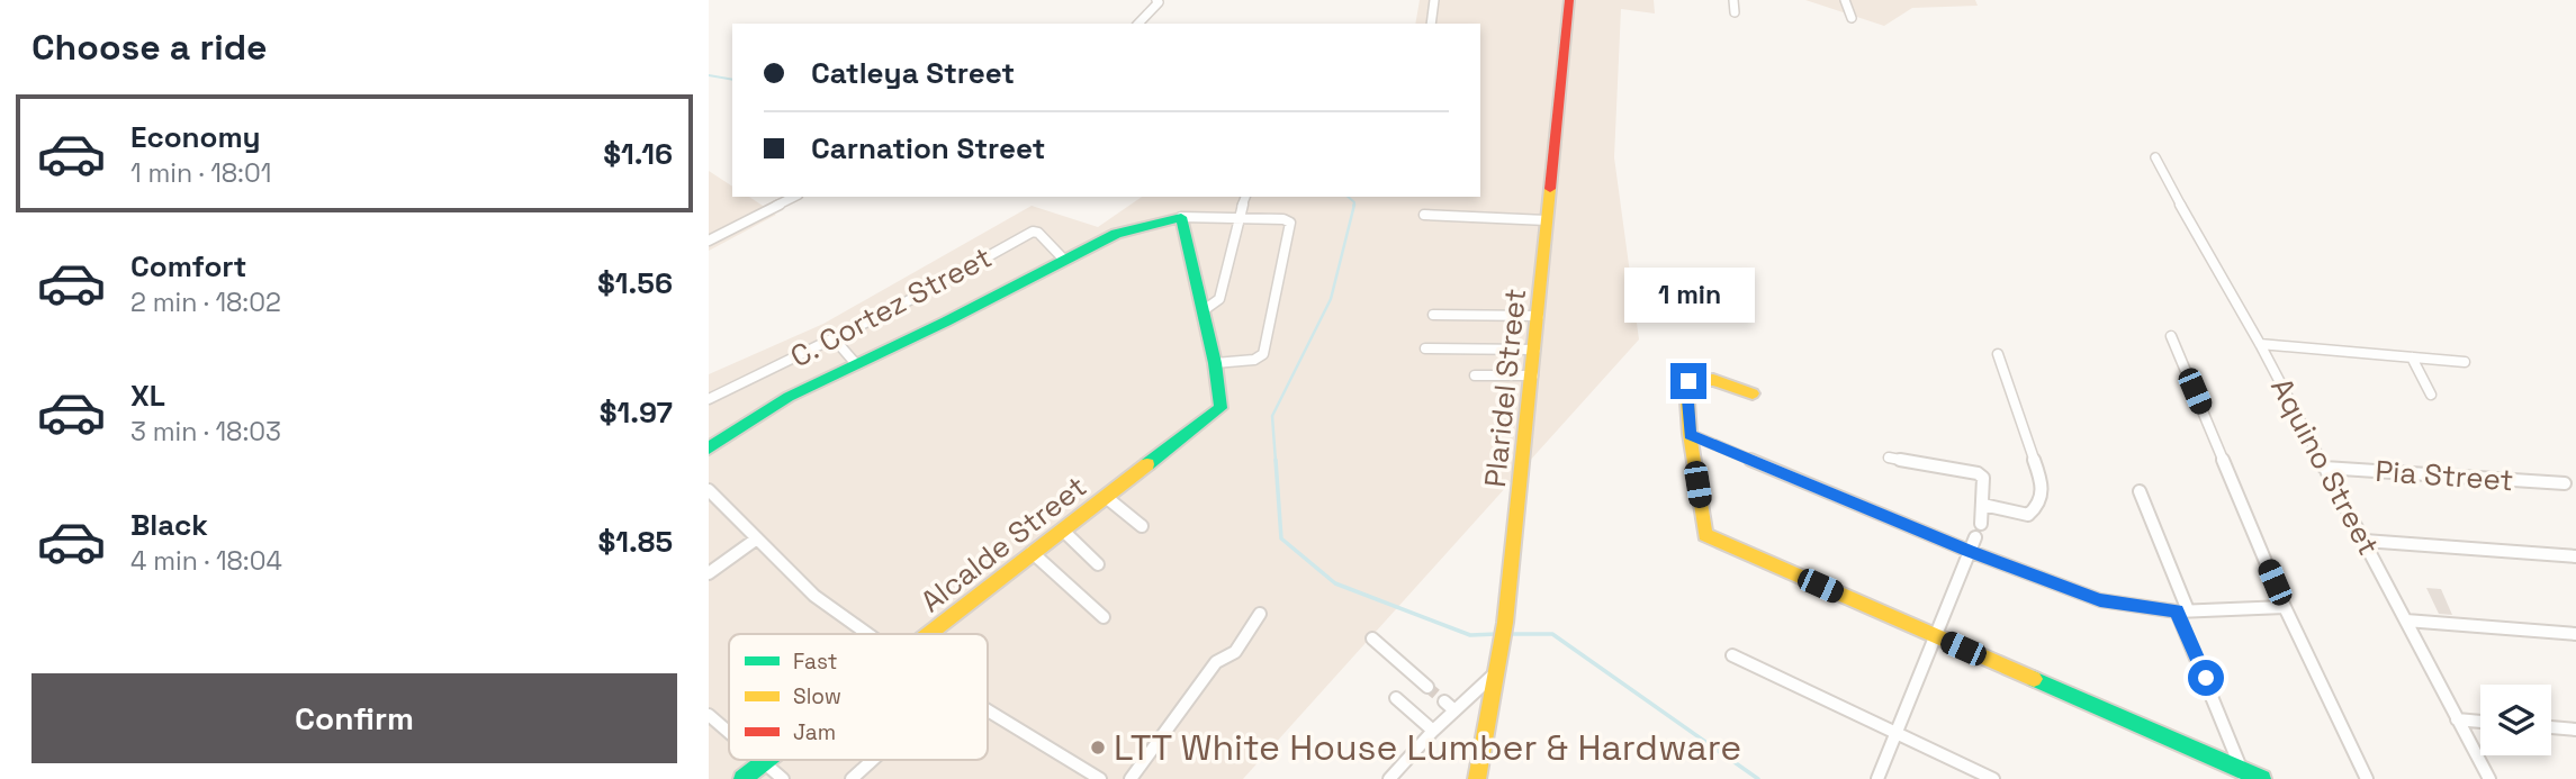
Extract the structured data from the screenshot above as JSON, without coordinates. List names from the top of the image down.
{
  "streets": {
    "street": [
      "C. Cortez Street",
      "Plaridel Street",
      "Aquino Street",
      "Pia Street",
      "Alcalde Street"
    ]
  },
  "crossings": [
    ["Aquino Street", "Pia Street"]
  ],
  "places": ["LTT White House Lumber & Hardware"],
  "legend": ["Fast", "Slow", "Jam"],
  "page": {
    "heading": "Choose a ride",
    "banner": ["Catleya Street", "Carnation Street"],
    "list": [
      {
        "name": "Economy",
        "note": "1 min · 18:01",
        "value": "$1.16"
      },
      {
        "name": "Comfort",
        "note": "2 min · 18:02",
        "value": "$1.56"
      },
      {
        "name": "XL",
        "note": "3 min · 18:03",
        "value": "$1.97"
      },
      {
        "name": "Black",
        "note": "4 min · 18:04",
        "value": "$1.85"
      }
    ],
    "bubble": "1 min",
    "buttons": "Confirm"
  }
}
